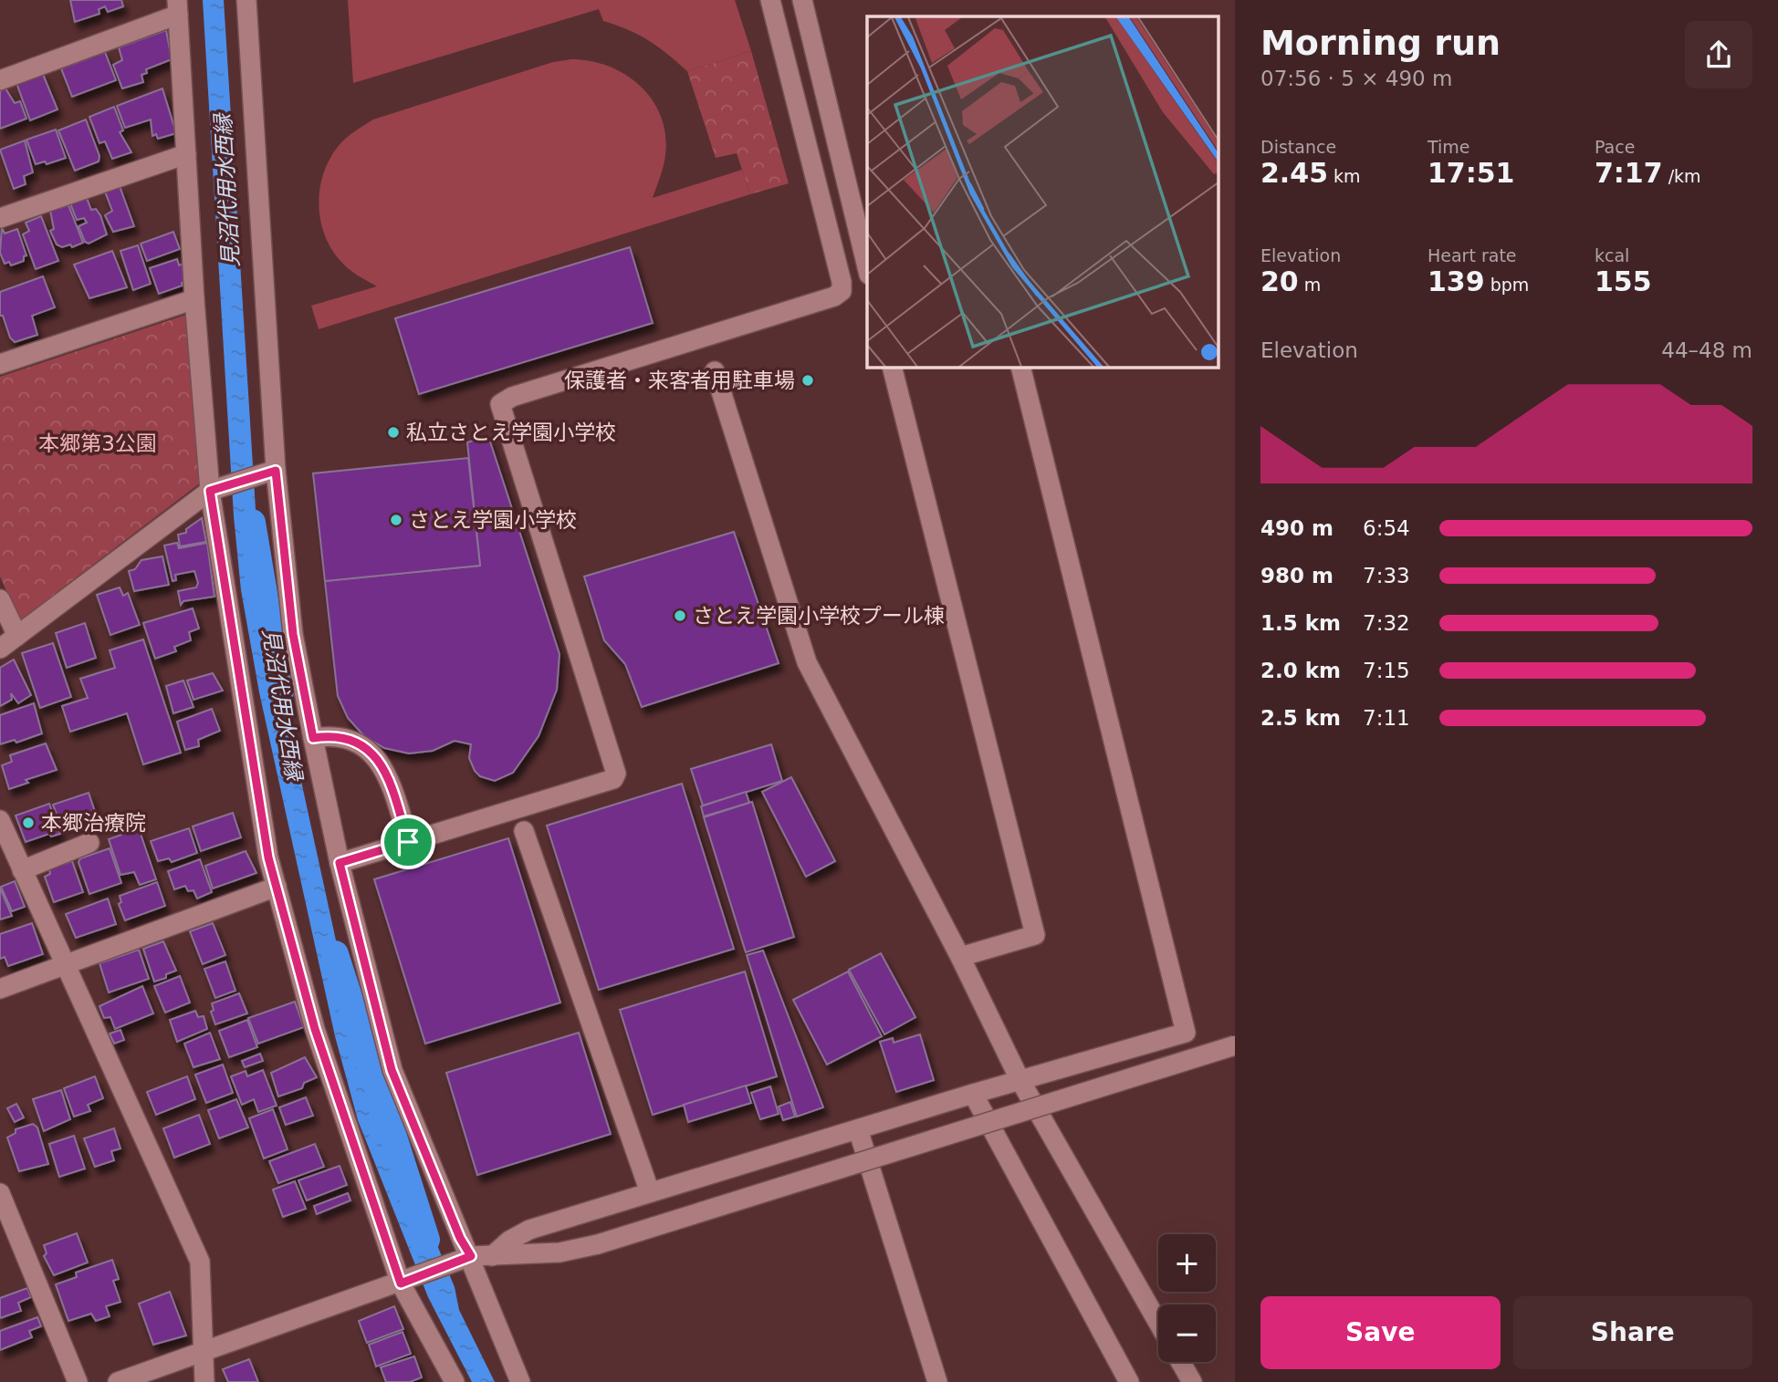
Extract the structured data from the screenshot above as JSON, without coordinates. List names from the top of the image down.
{
  "water": ["見沼代用水西縁"],
  "parks": ["本郷第3公園"],
  "places": [
    "保護者・来客者用駐車場",
    "私立さとえ学園小学校",
    "さとえ学園小学校",
    "さとえ学園小学校プール棟",
    "本郷治療院"
  ],
  "page": {
    "heading": ["Morning run", "07:56 · 5 × 490 m"],
    "stats": [
      ["Distance", "2.45 km"],
      ["Time", "17:51"],
      ["Pace", "7:17 /km"],
      ["Elevation", "20 m"],
      ["Heart rate", "139 bpm"],
      ["kcal", "155"]
    ],
    "chart": ["Elevation", "44–48 m"],
    "list": [
      {
        "name": "490 m",
        "note": "6:54"
      },
      {
        "name": "980 m",
        "note": "7:33"
      },
      {
        "name": "1.5 km",
        "note": "7:32"
      },
      {
        "name": "2.0 km",
        "note": "7:15"
      },
      {
        "name": "2.5 km",
        "note": "7:11"
      }
    ],
    "map_buttons": ["+", "−"],
    "buttons": ["Save", "Share"]
  }
}
